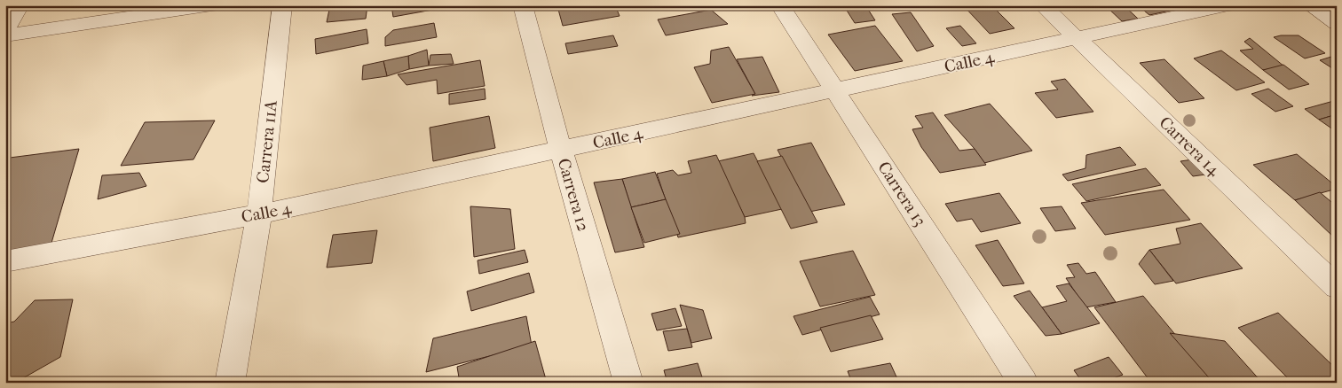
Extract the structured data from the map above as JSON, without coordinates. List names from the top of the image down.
{
  "streets": {
    "street": [
      "Calle 4",
      "Carrera 11A",
      "Carrera 14",
      "Carrera 13",
      "Carrera 12"
    ]
  },
  "crossings": [
    ["Calle 4", "Carrera 11A"],
    ["Calle 4", "Carrera 14"],
    ["Calle 4", "Carrera 13"],
    ["Calle 4", "Carrera 12"]
  ]
}
